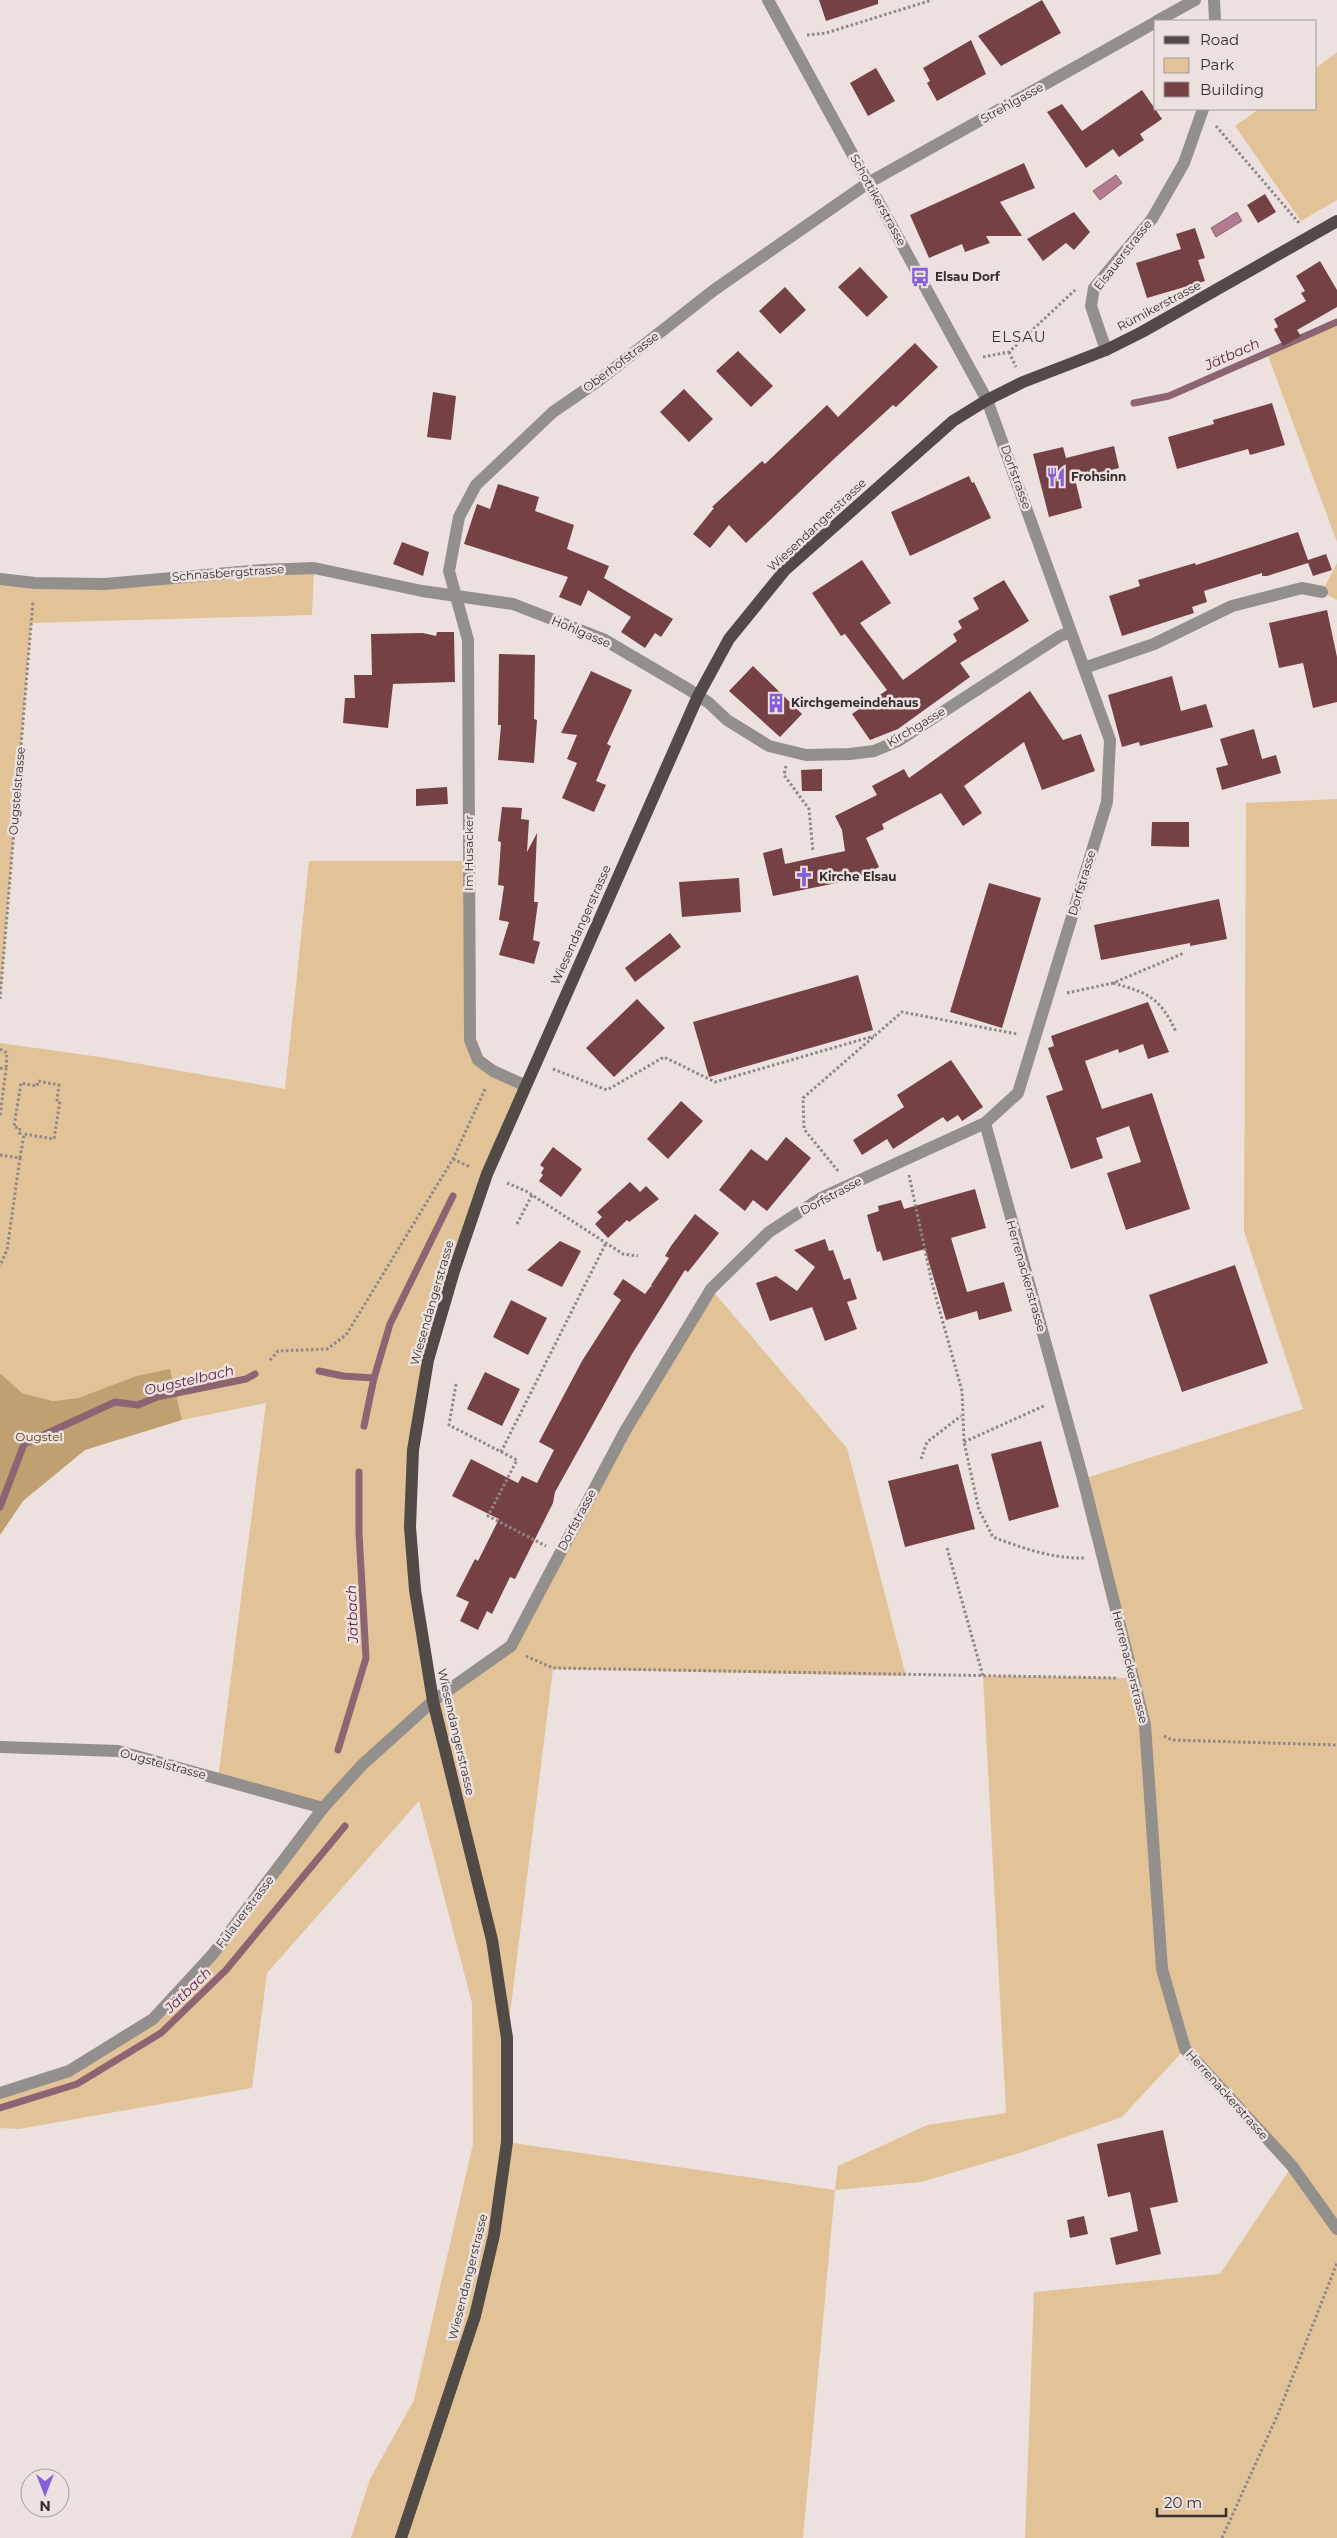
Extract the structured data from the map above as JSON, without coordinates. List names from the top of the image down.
{
  "streets": {
    "main road": ["Rümikerstrasse", "Wiesendangerstrasse"],
    "street": [
      "Strehlgasse",
      "Schottikerstrasse",
      "Elsauerstrasse",
      "Oberhofstrasse",
      "Dorfstrasse",
      "Schnasbergstrasse",
      "Hohlgasse",
      "Kirchgasse",
      "Ougstelstrasse",
      "Im Husacker",
      "Herrenackerstrasse",
      "Fulauerstrasse"
    ]
  },
  "crossings": [
    ["Strehlgasse", "Schottikerstrasse"],
    ["Strehlgasse", "Oberhofstrasse"],
    ["Schottikerstrasse", "Rümikerstrasse"],
    ["Schottikerstrasse", "Oberhofstrasse"],
    ["Schottikerstrasse", "Dorfstrasse"],
    ["Schottikerstrasse", "Wiesendangerstrasse"],
    ["Elsauerstrasse", "Rümikerstrasse"],
    ["Rümikerstrasse", "Dorfstrasse"],
    ["Rümikerstrasse", "Wiesendangerstrasse"],
    ["Oberhofstrasse", "Schnasbergstrasse"],
    ["Oberhofstrasse", "Hohlgasse"],
    ["Oberhofstrasse", "Im Husacker"],
    ["Dorfstrasse", "Wiesendangerstrasse"],
    ["Dorfstrasse", "Kirchgasse"],
    ["Dorfstrasse", "Herrenackerstrasse"],
    ["Dorfstrasse", "Fulauerstrasse"],
    ["Wiesendangerstrasse", "Hohlgasse"],
    ["Wiesendangerstrasse", "Kirchgasse"],
    ["Wiesendangerstrasse", "Im Husacker"],
    ["Wiesendangerstrasse", "Fulauerstrasse"],
    ["Schnasbergstrasse", "Hohlgasse"],
    ["Schnasbergstrasse", "Ougstelstrasse"],
    ["Schnasbergstrasse", "Im Husacker"],
    ["Hohlgasse", "Kirchgasse"],
    ["Hohlgasse", "Im Husacker"],
    ["Ougstelstrasse", "Fulauerstrasse"]
  ],
  "districts": ["ELSAU"],
  "water": ["Jätbach", "Ougstelbach"],
  "parks": ["Ougstel"],
  "places": {
    "bus stop": ["Elsau Dorf"],
    "restaurant": ["Frohsinn"],
    "building": ["Kirchgemeindehaus"],
    "church": ["Kirche Elsau"]
  },
  "legend": ["Road", "Park", "Building"],
  "scale_bar": "20 m",
  "north": "bottom"
}
